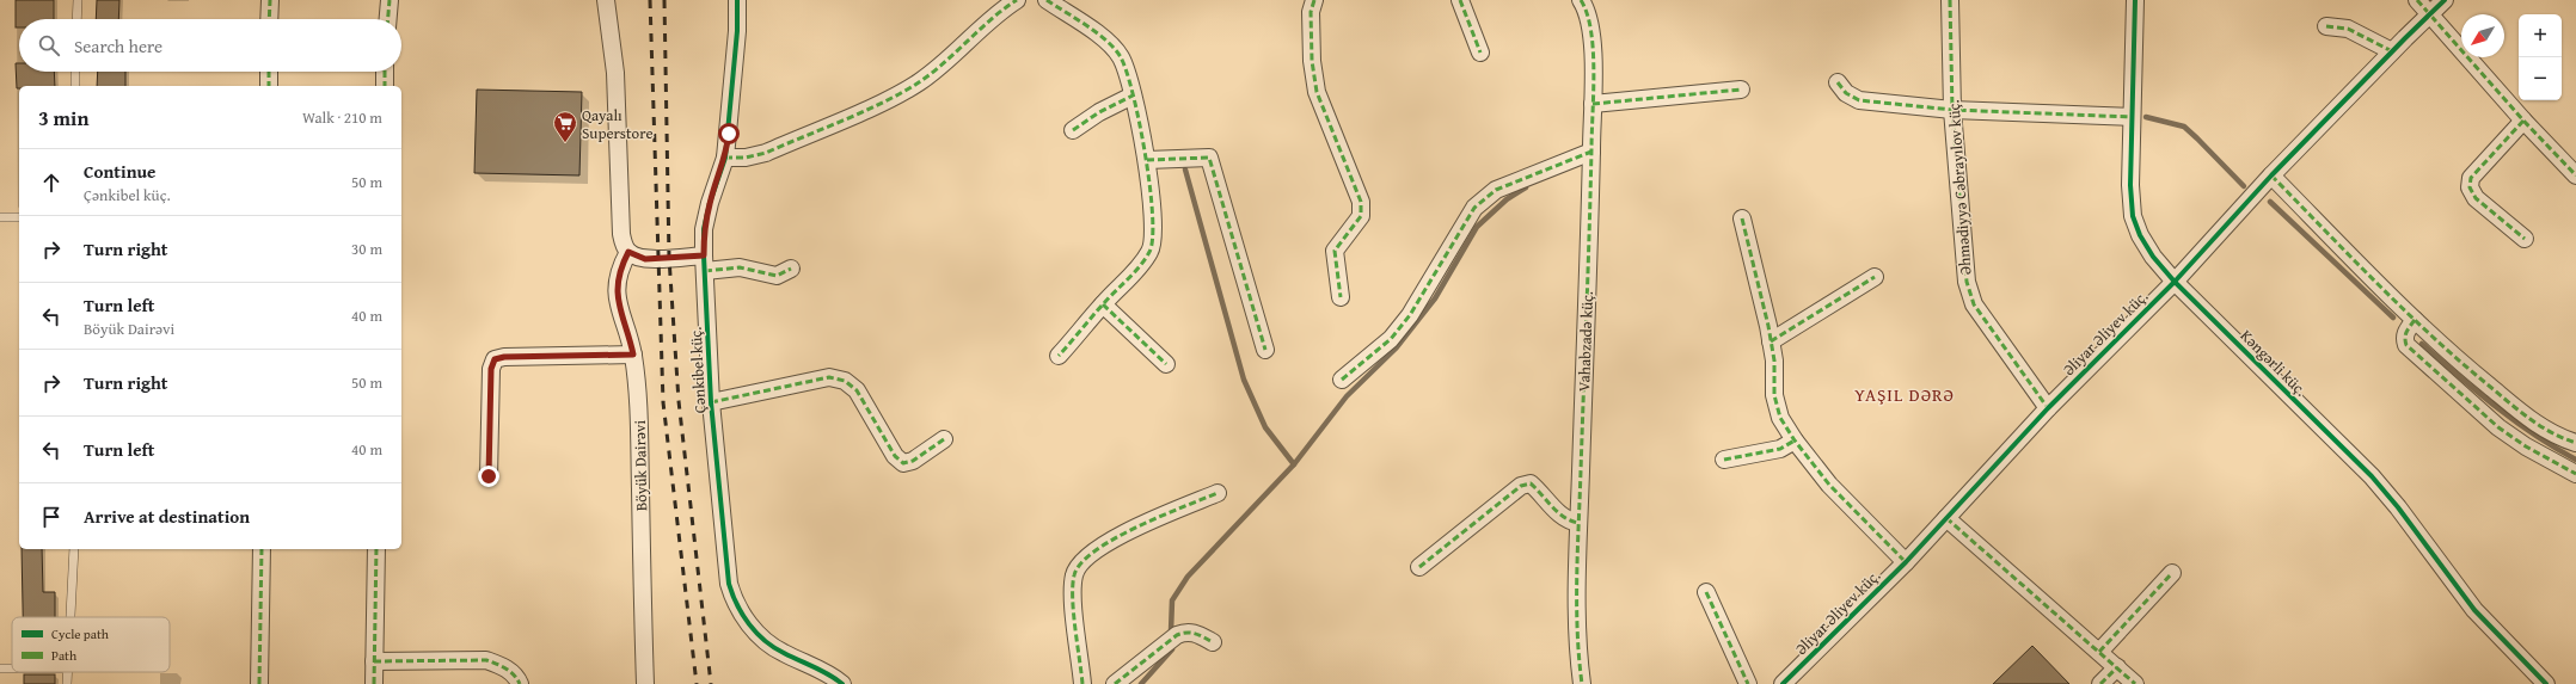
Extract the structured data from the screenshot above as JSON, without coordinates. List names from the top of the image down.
{
  "streets": {
    "street": [
      "Əhmədiyyə Cəbrayılov küç.",
      "Əliyar Əliyev küç.",
      "Vahabzadə küç.",
      "Kəngərli küç.",
      "Çənkibel küç.",
      "Böyük Dairəvi"
    ]
  },
  "crossings": [
    ["Əhmədiyyə Cəbrayılov küç.", "Əliyar Əliyev küç."],
    ["Əliyar Əliyev küç.", "Kəngərli küç."]
  ],
  "districts": ["YAŞIL DƏRƏ"],
  "places": {
    "supermarket": ["Qayalı Superstore"]
  },
  "legend": ["Cycle path", "Path"],
  "north": "bottom left",
  "page": {
    "map_buttons": ["+", "−"],
    "search": "Search here",
    "heading": ["3 min", "Walk · 210 m"],
    "list": [
      ["Continue", "Çənkibel küç.", "50 m"],
      ["Turn right", "30 m"],
      ["Turn left", "Böyük Dairəvi", "40 m"],
      ["Turn right", "50 m"],
      ["Turn left", "40 m"],
      "Arrive at destination"
    ]
  }
}
